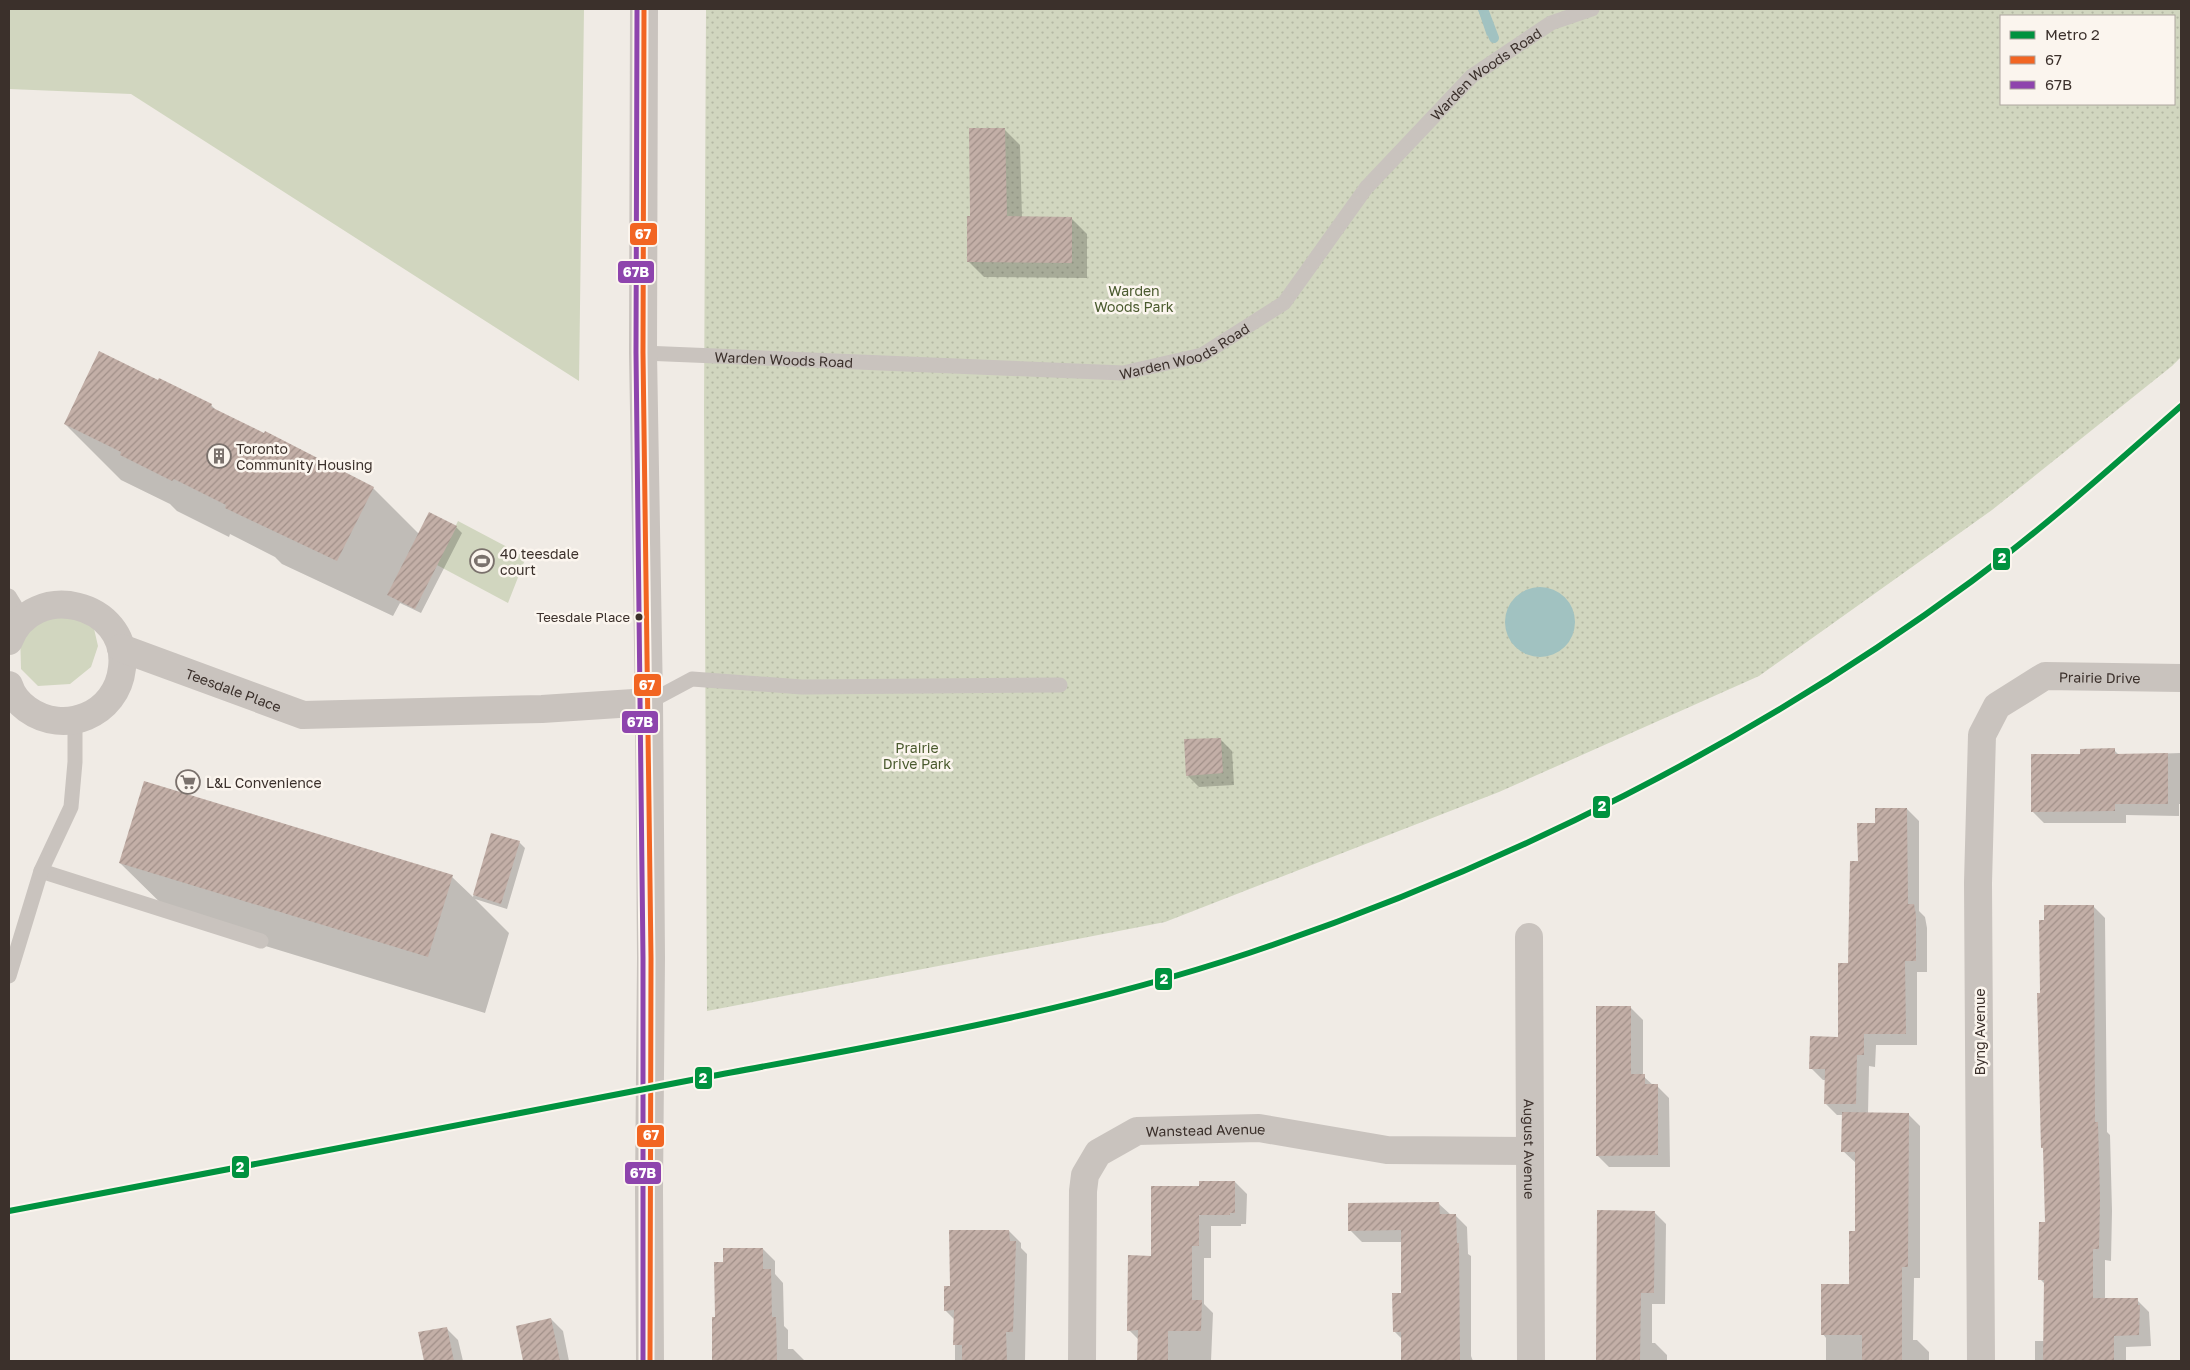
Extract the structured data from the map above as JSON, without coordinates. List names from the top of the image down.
{
  "streets": {
    "street": [
      "Prairie Drive",
      "Teesdale Place",
      "Byng Avenue",
      "Wanstead Avenue",
      "August Avenue"
    ],
    "lane": ["Warden Woods Road"]
  },
  "crossings": [
    ["Prairie Drive", "Byng Avenue"],
    ["Wanstead Avenue", "August Avenue"]
  ],
  "parks": ["Warden Woods Park", "Prairie Drive Park"],
  "places": {
    "building": ["Toronto Community Housing"],
    "sports": ["40 teesdale court"],
    "other": ["Teesdale Place"],
    "supermarket": ["L&L Convenience"]
  },
  "lines": ["transit line 67", "transit line 67B", "metro line 2"],
  "legend": ["Metro 2", "67", "67B"]
}
